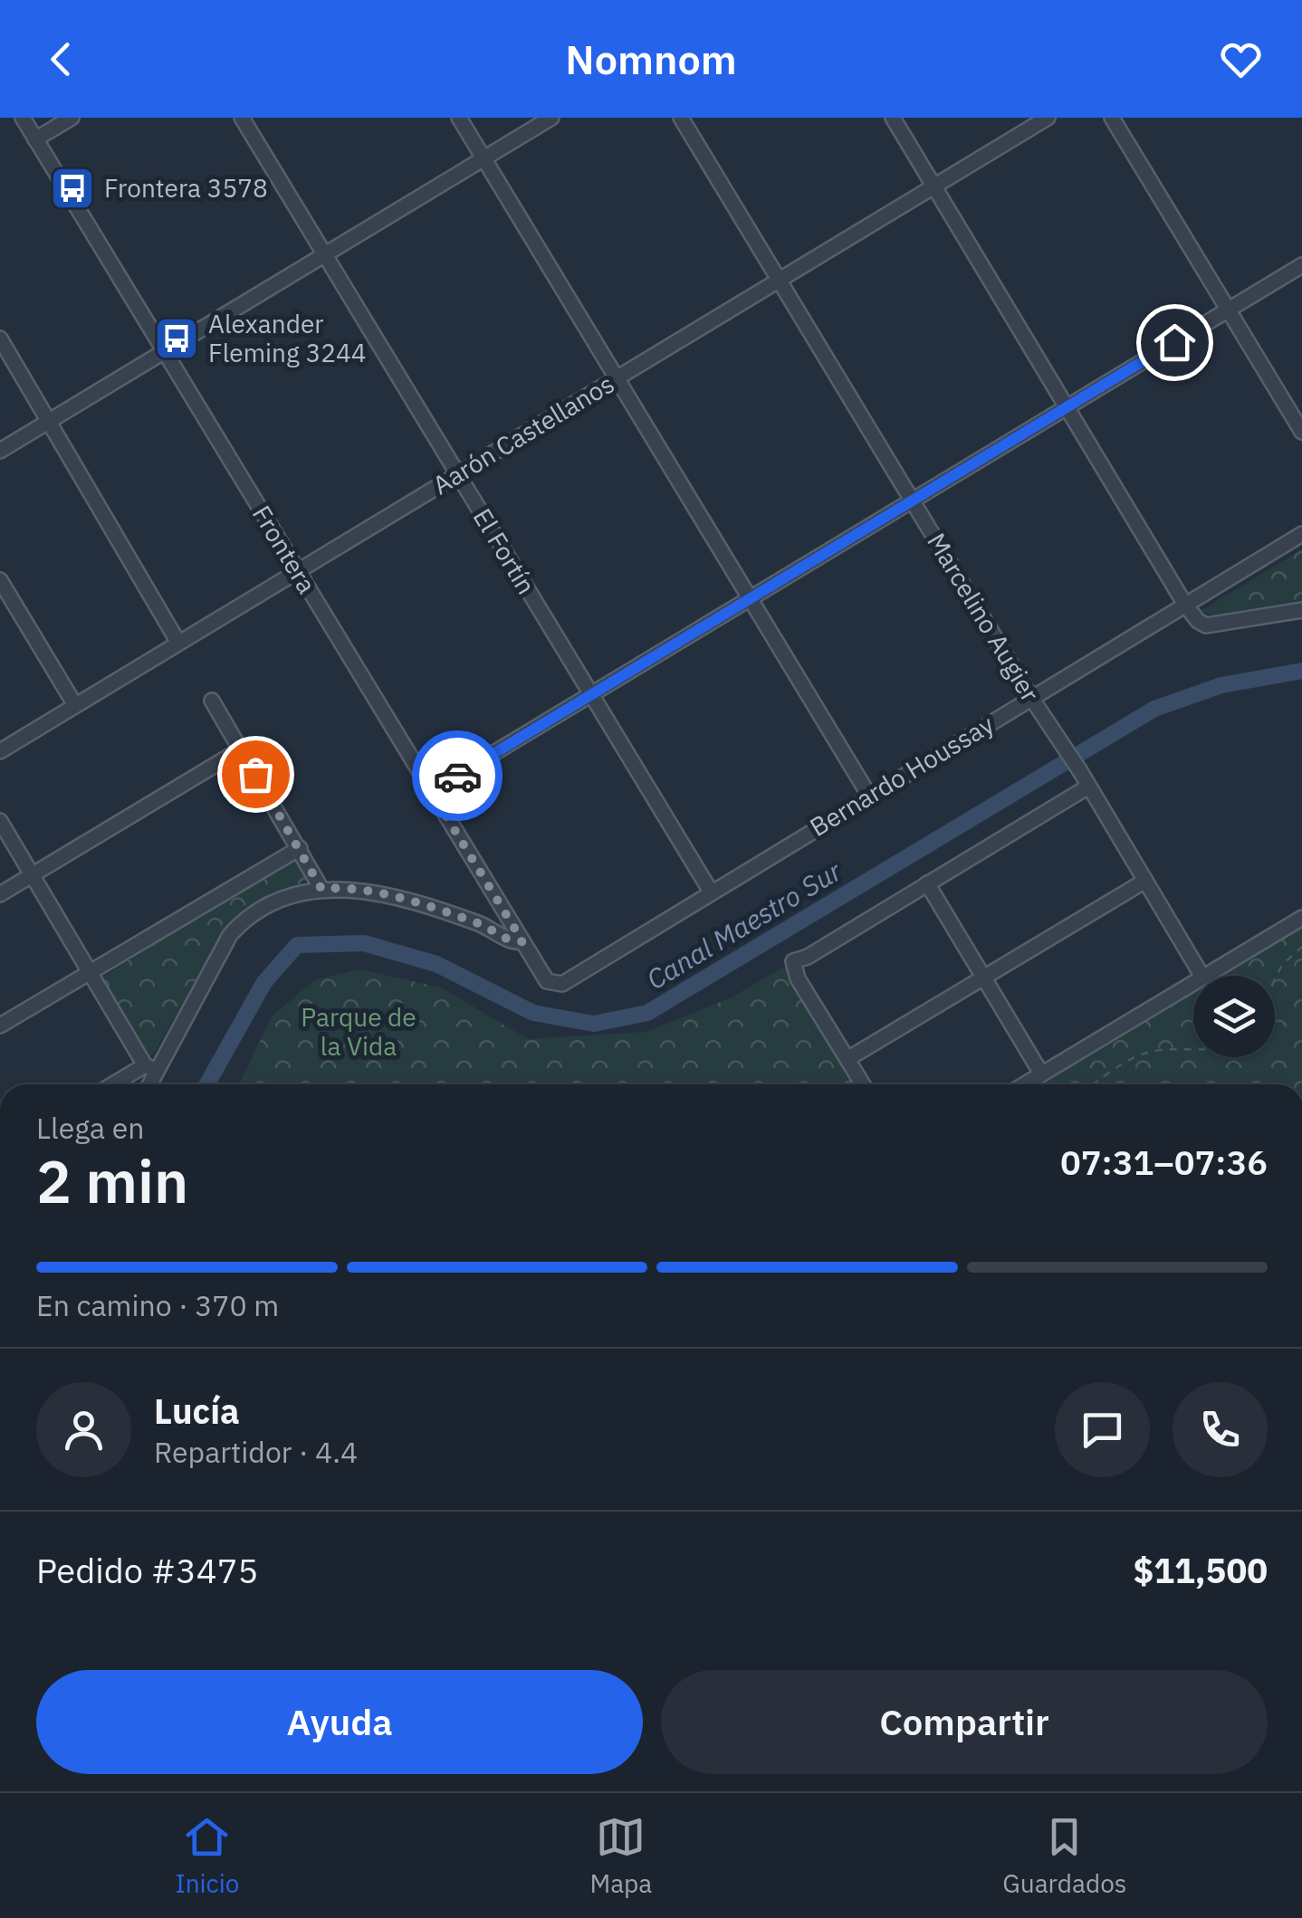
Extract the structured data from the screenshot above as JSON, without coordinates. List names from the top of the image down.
{
  "streets": {
    "street": [
      "Aarón Castellanos",
      "Frontera",
      "El Fortín",
      "Marcelino Augier",
      "Bernardo Houssay"
    ]
  },
  "crossings": [
    ["Aarón Castellanos", "Frontera"],
    ["Aarón Castellanos", "El Fortín"],
    ["Aarón Castellanos", "Marcelino Augier"],
    ["Frontera", "Bernardo Houssay"],
    ["El Fortín", "Bernardo Houssay"],
    ["Marcelino Augier", "Bernardo Houssay"]
  ],
  "water": ["Canal Maestro Sur"],
  "parks": ["Parque de la Vida"],
  "places": {
    "bus stop": ["Frontera 3578", "Alexander Fleming 3244"]
  },
  "page": {
    "header": "Nomnom",
    "heading": ["2 min", "Llega en", "07:31–07:36"],
    "panel": [
      "Lucía",
      "Repartidor · 4.4",
      "Pedido #3475",
      "$11,500"
    ],
    "bar": "En camino · 370 m",
    "buttons": ["Ayuda", "Compartir"],
    "tabs": ["Inicio", "Mapa", "Guardados"]
  }
}
